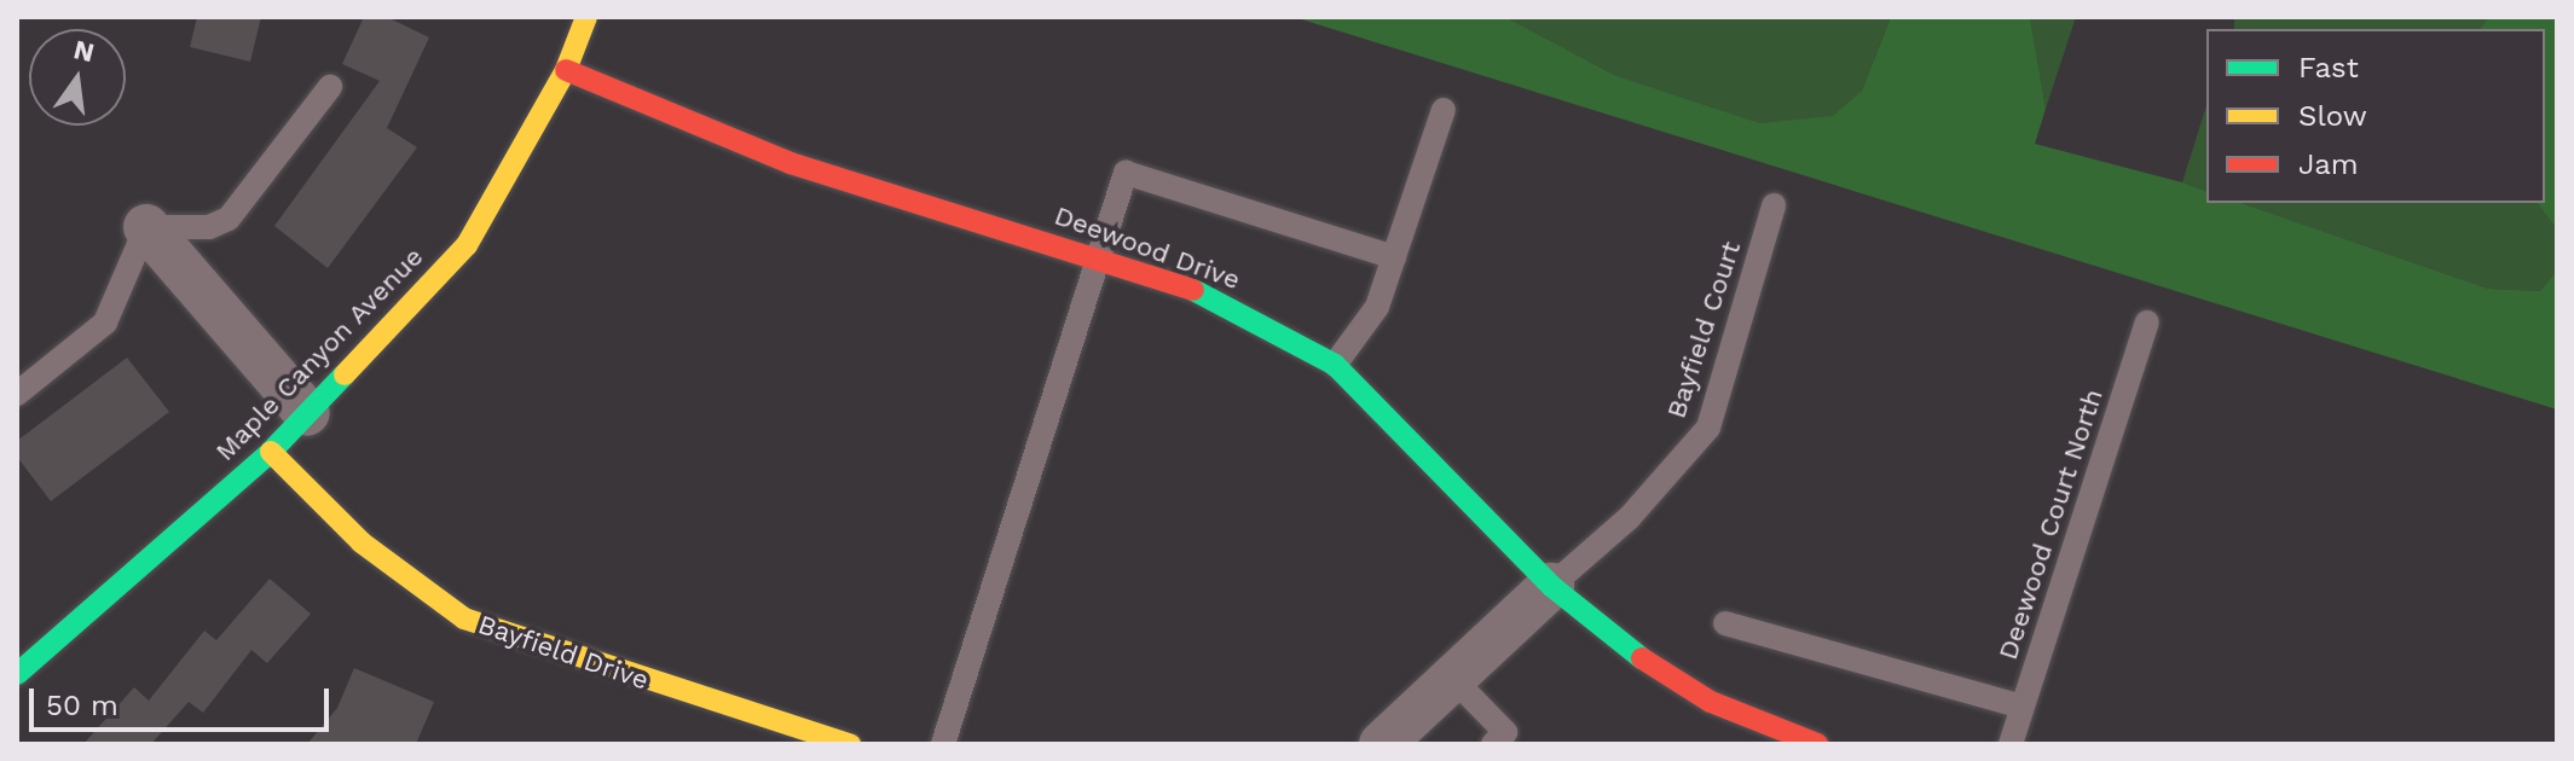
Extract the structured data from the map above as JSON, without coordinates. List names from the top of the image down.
{
  "streets": {
    "street": ["Deewood Drive", "Maple Canyon Avenue", "Bayfield Drive"],
    "lane": ["Bayfield Court", "Deewood Court North"]
  },
  "crossings": [
    ["Deewood Drive", "Bayfield Court"],
    ["Deewood Drive", "Maple Canyon Avenue"],
    ["Maple Canyon Avenue", "Bayfield Drive"]
  ],
  "legend": ["Fast", "Slow", "Jam"],
  "scale_bar": "50 m",
  "north": "top"
}
